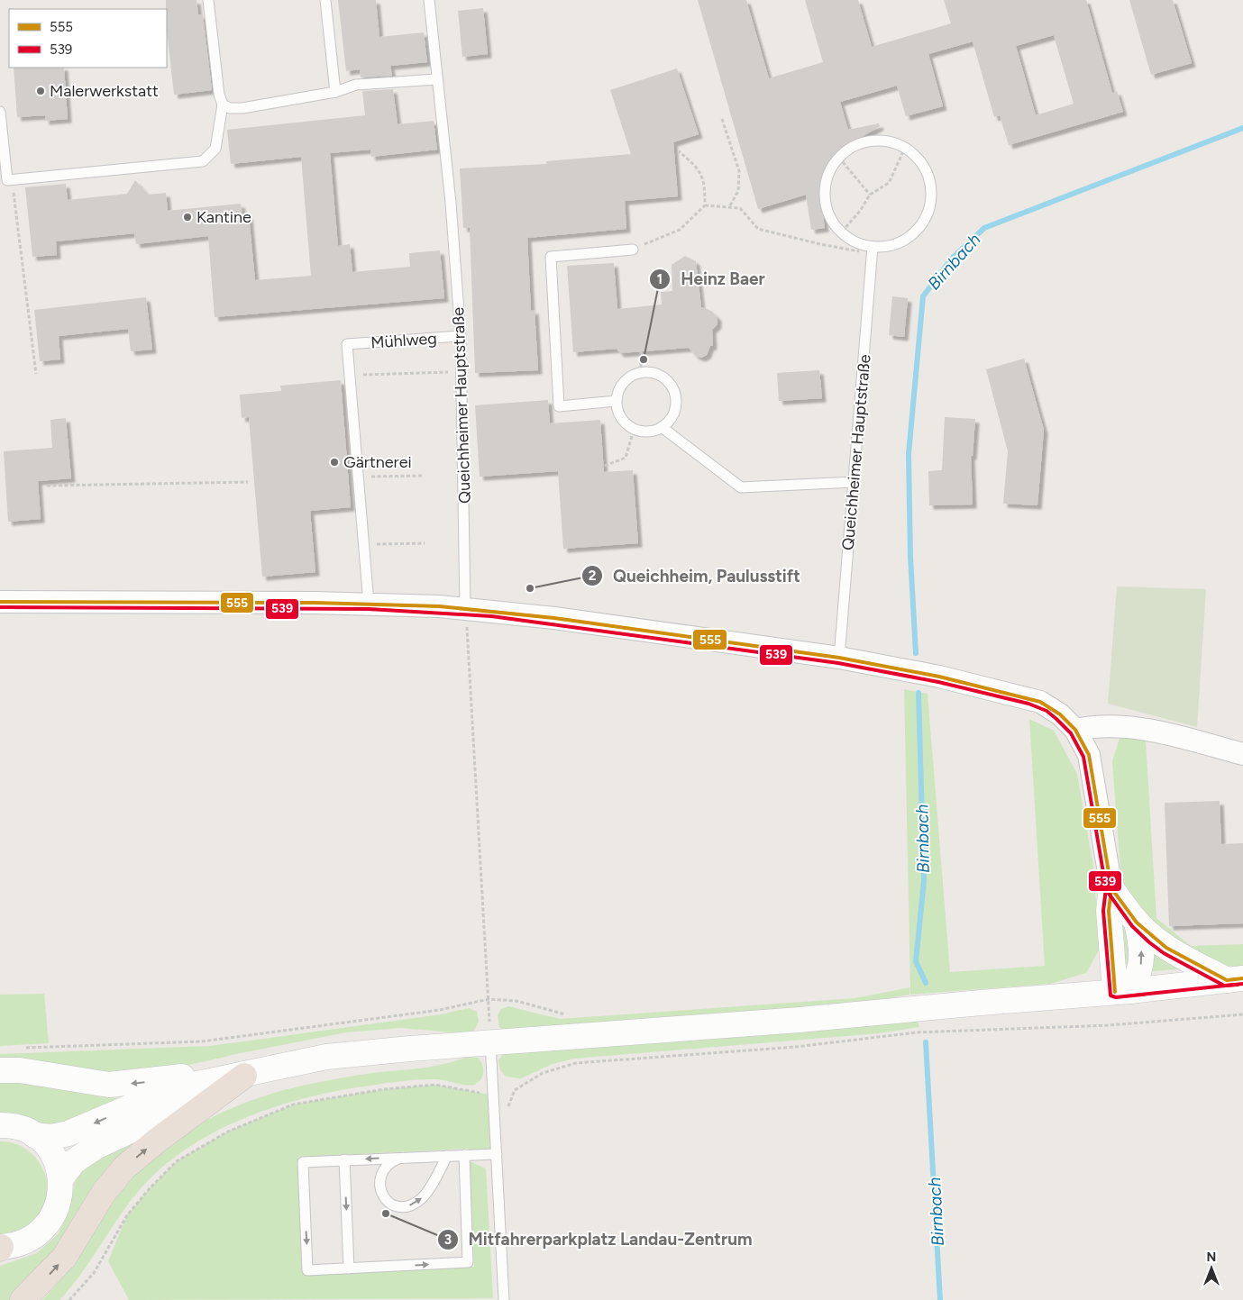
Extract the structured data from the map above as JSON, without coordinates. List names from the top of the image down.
{
  "streets": {
    "lane": ["Mühlweg", "Queichheimer Hauptstraße"]
  },
  "crossings": [
    ["Mühlweg", "Queichheimer Hauptstraße"]
  ],
  "water": ["Birnbach"],
  "places": [
    "Malerwerkstatt",
    "Kantine",
    "Heinz Baer",
    "Gärtnerei",
    "Queichheim, Paulusstift",
    "Mitfahrerparkplatz Landau-Zentrum"
  ],
  "lines": ["transit line 555", "transit line 539"],
  "legend": ["555", "539"],
  "north": "top"
}
